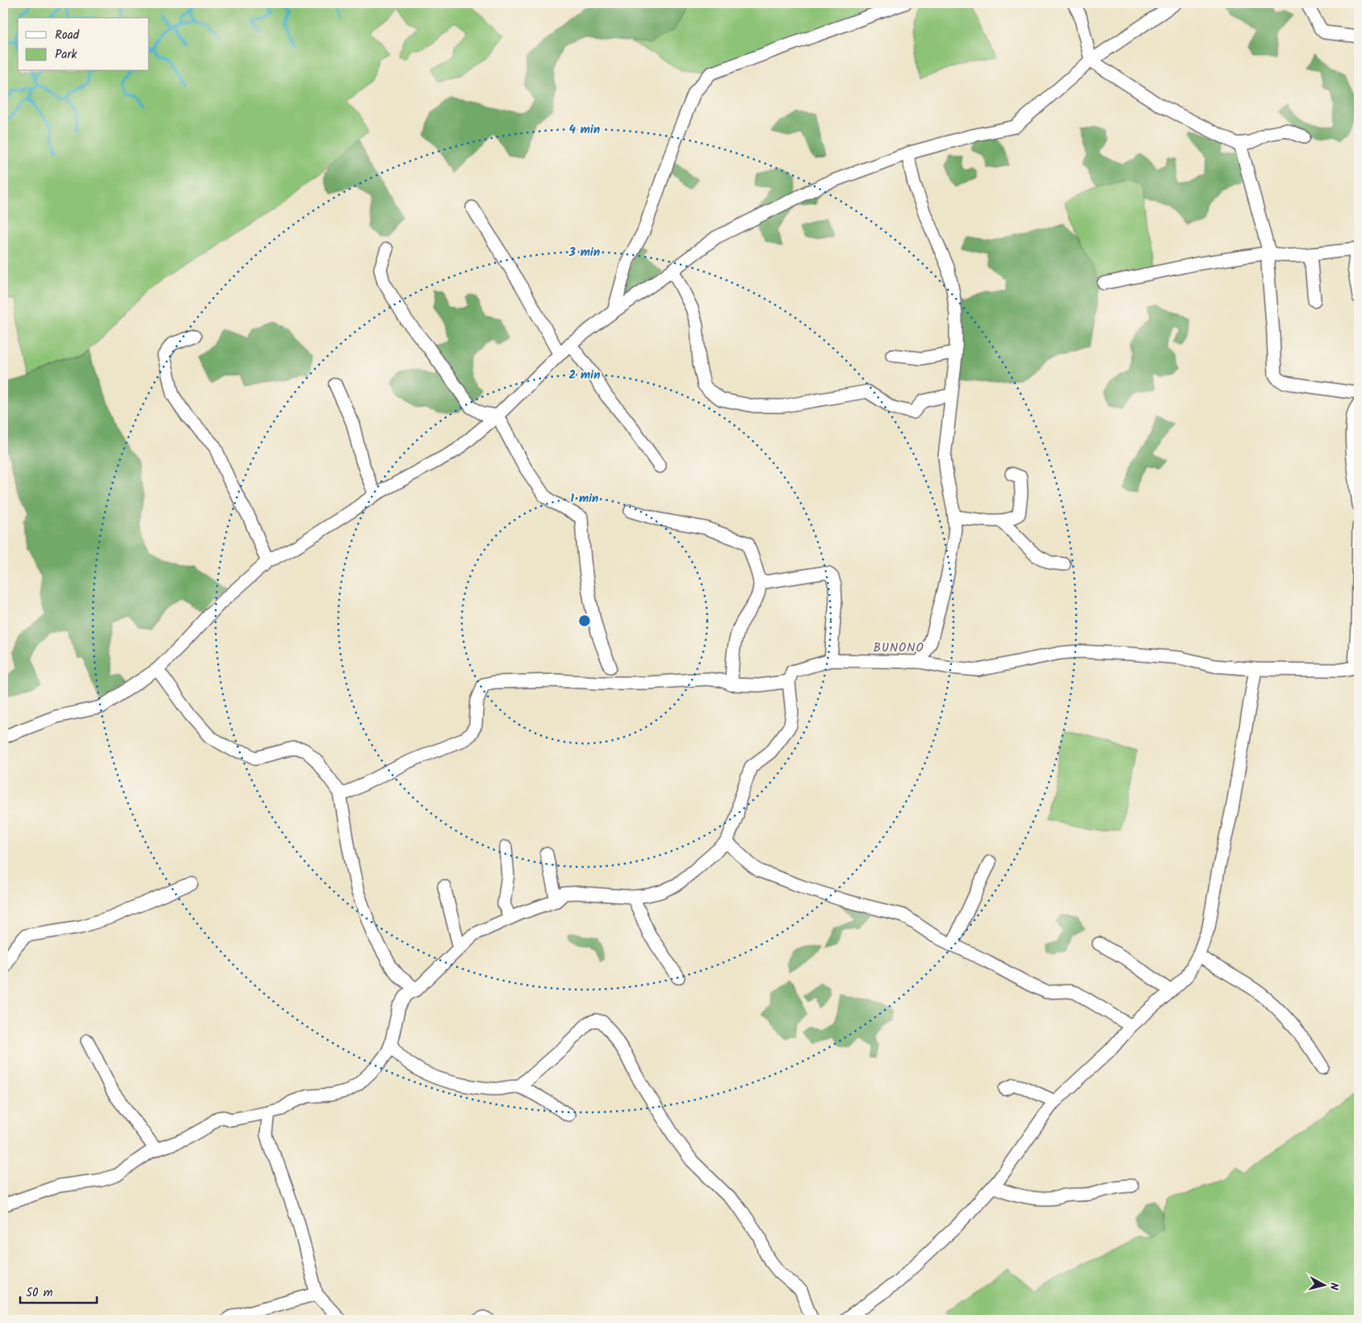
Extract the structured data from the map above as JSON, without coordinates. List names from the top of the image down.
{
  "districts": ["BUNONO"],
  "legend": ["Road", "Park"],
  "scale_bar": "50 m",
  "north": "right",
  "rings": [
    "4 min",
    "3 min",
    "2 min",
    "1 min"
  ]
}
